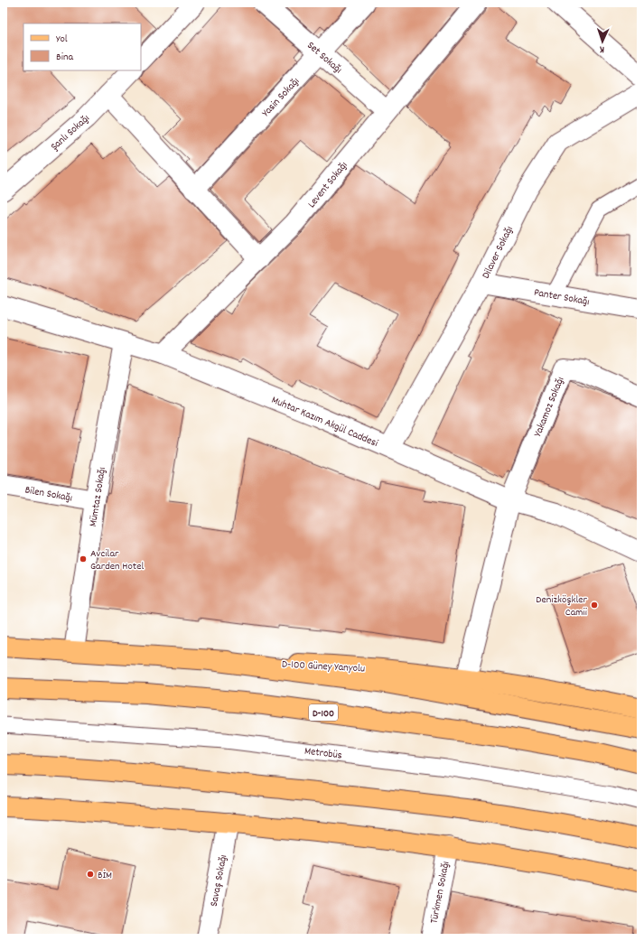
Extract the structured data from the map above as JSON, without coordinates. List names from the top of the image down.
{
  "streets": {
    "main road": ["D-100 Güney Yanyolu", "D-100"],
    "street": [
      "Set Sokağı",
      "Yasin Sokağı",
      "Şanlı Sokağı",
      "Levent Sokağı",
      "Dilaver Sokağı",
      "Panter Sokağı",
      "Yakamoz Sokağı",
      "Muhtar Kazım Akgül Caddesi",
      "Bilen Sokağı",
      "Mümtaz Sokağı",
      "Savaş Sokağı",
      "Türkmen Sokağı"
    ],
    "lane": ["Metrobüs"]
  },
  "crossings": [
    ["Set Sokağı", "Yasin Sokağı"],
    ["Set Sokağı", "Levent Sokağı"],
    ["Levent Sokağı", "Muhtar Kazım Akgül Caddesi"],
    ["Dilaver Sokağı", "Panter Sokağı"],
    ["Dilaver Sokağı", "Muhtar Kazım Akgül Caddesi"],
    ["Yakamoz Sokağı", "Muhtar Kazım Akgül Caddesi"],
    ["Muhtar Kazım Akgül Caddesi", "Mümtaz Sokağı"],
    ["Bilen Sokağı", "Mümtaz Sokağı"],
    ["Mümtaz Sokağı", "D-100 Güney Yanyolu"]
  ],
  "places": ["Avcilar Garden Hotel", "Denizköşkler Camii", "BİM"],
  "legend": ["Yol", "Bina"],
  "north": "bottom"
}
